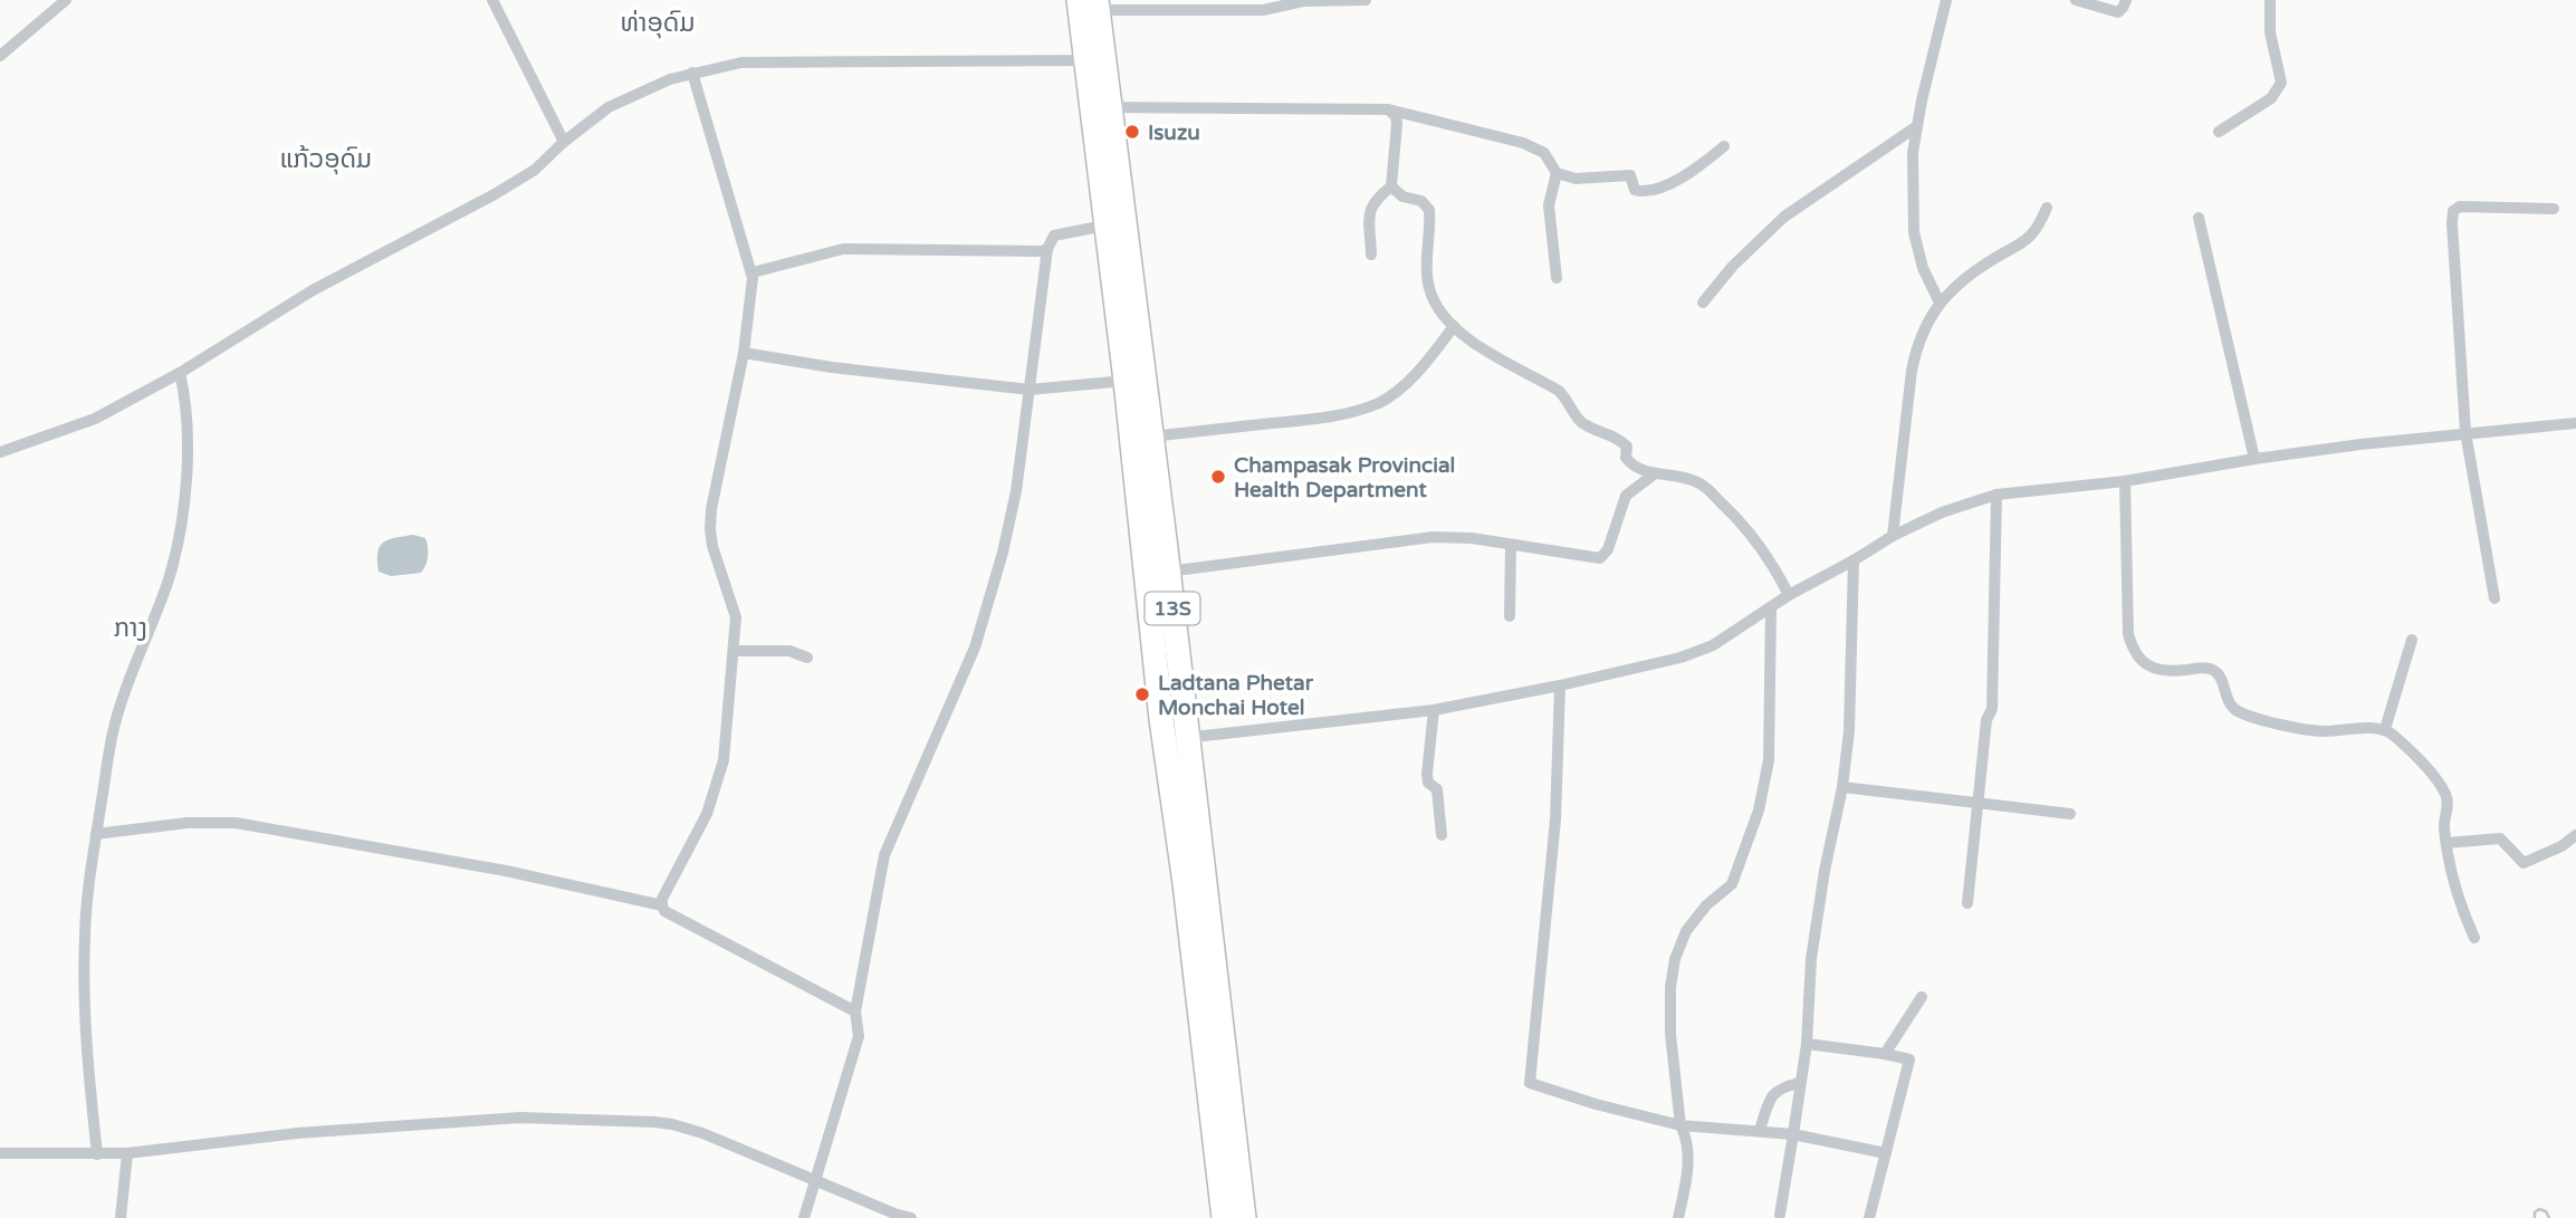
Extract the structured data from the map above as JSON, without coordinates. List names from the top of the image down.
{
  "streets": {
    "highway": ["13S"]
  },
  "districts": ["ທ່າອຸດົມ", "ແກ້ວອຸດົມ", "ກາງ"],
  "places": ["Isuzu", "Champasak Provincial Health Department", "Ladtana Phetar Monchai Hotel"]
}
